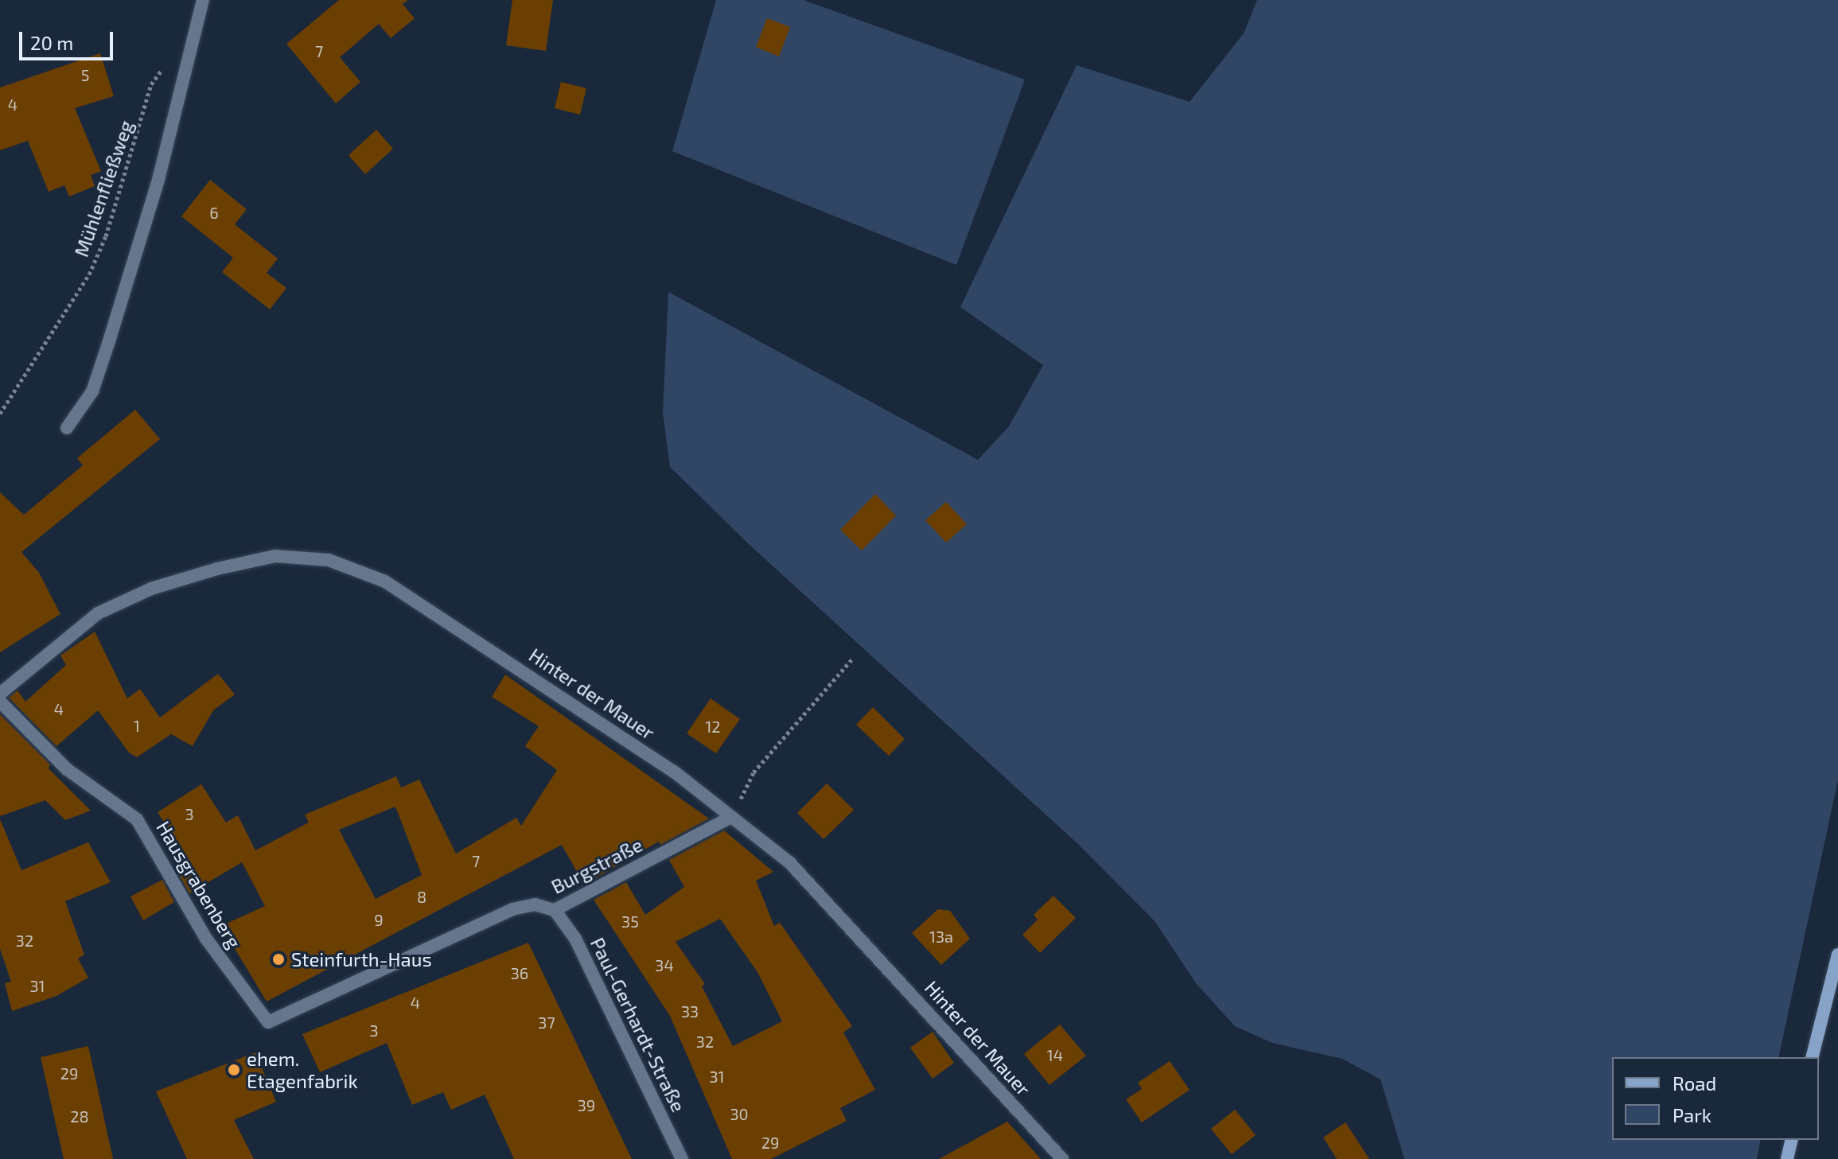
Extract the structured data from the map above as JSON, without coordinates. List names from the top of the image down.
{
  "streets": {
    "street": [
      "Hinter der Mauer",
      "Burgstraße",
      "Hausgrabenberg",
      "Paul-Gerhardt-Straße"
    ],
    "path": ["Mühlenfließweg"]
  },
  "crossings": [
    ["Hinter der Mauer", "Burgstraße"],
    ["Burgstraße", "Hausgrabenberg"],
    ["Burgstraße", "Paul-Gerhardt-Straße"]
  ],
  "places": ["Steinfurth-Haus", "ehem. Etagenfabrik"],
  "house_numbers": [
    "7",
    "5",
    "4",
    "6",
    "4",
    "1",
    "12",
    "3",
    "7",
    "8",
    "9",
    "35",
    "13a",
    "32",
    "34",
    "36",
    "31",
    "4",
    "33",
    "37",
    "3",
    "32",
    "14",
    "29",
    "31",
    "39",
    "30",
    "28",
    "29"
  ],
  "legend": ["Road", "Park"],
  "scale_bar": "20 m"
}
